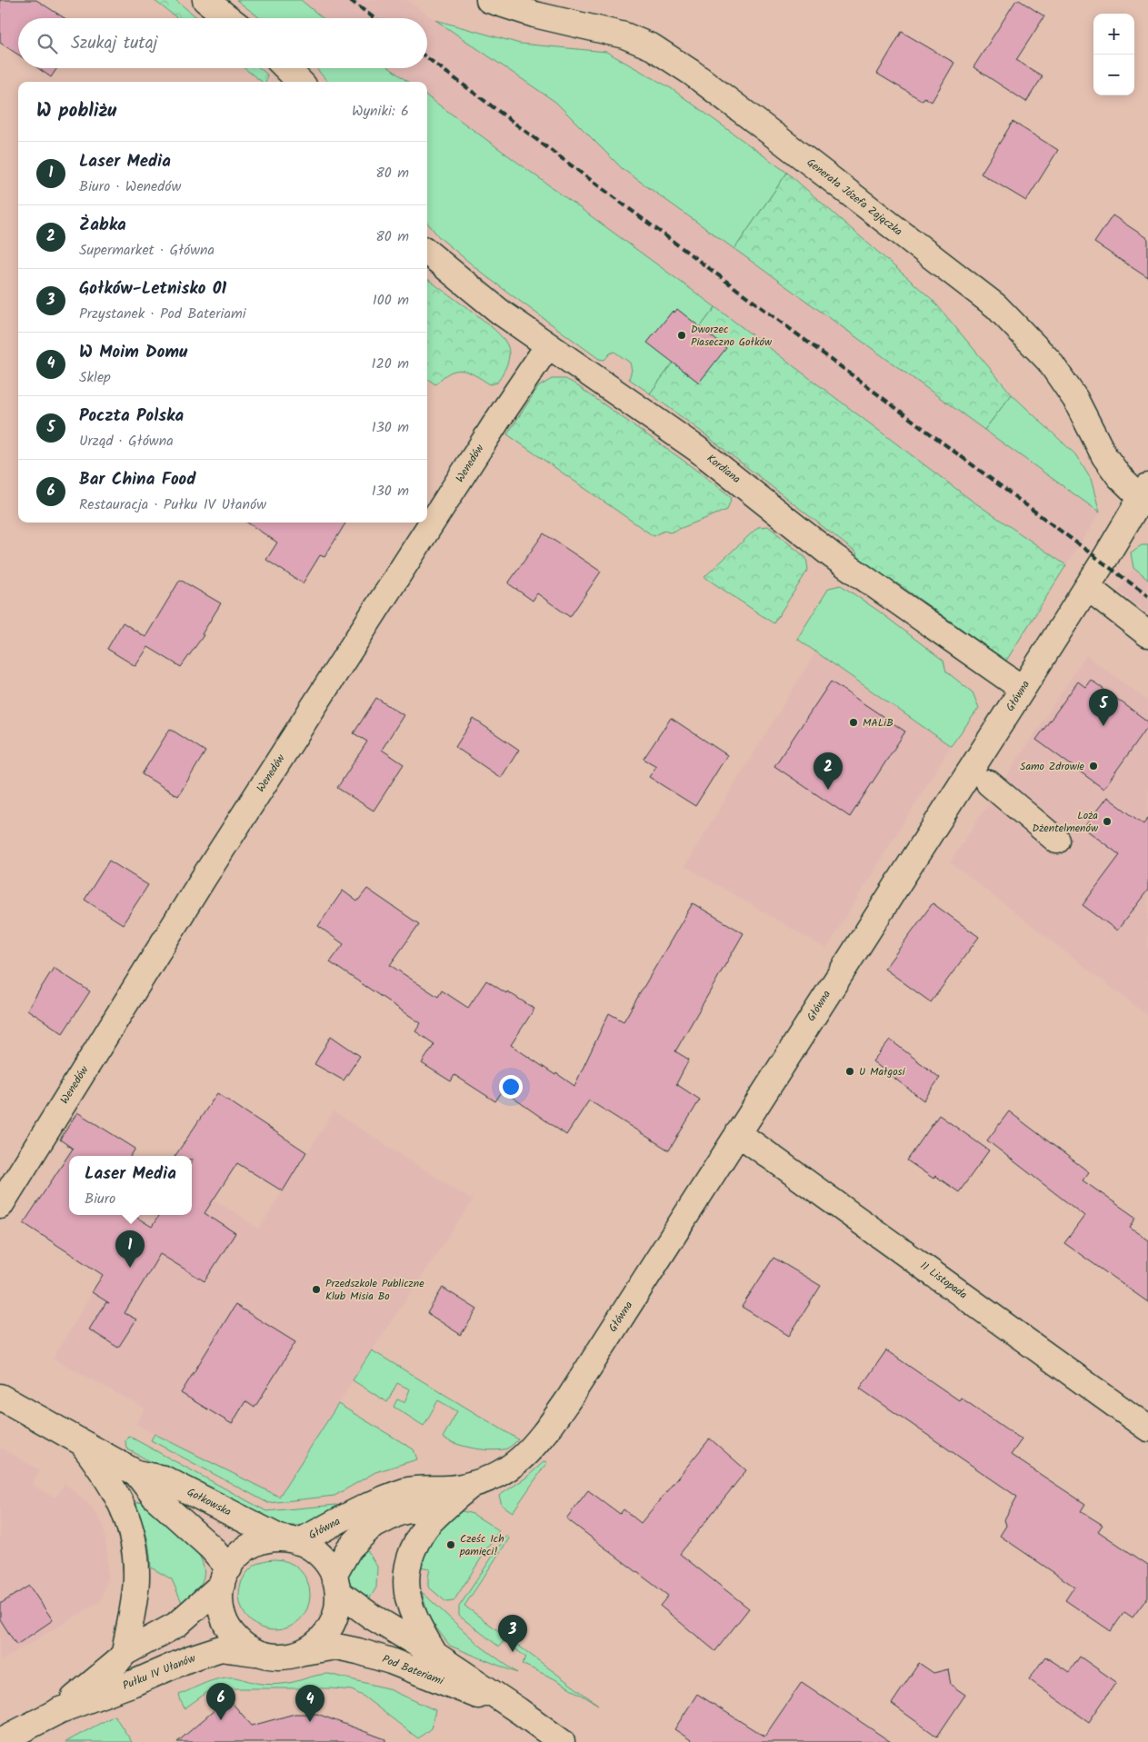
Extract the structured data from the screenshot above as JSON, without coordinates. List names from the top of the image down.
{
  "streets": {
    "street": [
      "Generała Józefa Zajączka",
      "Wenedów",
      "Kordiana",
      "Główna",
      "11 Listopada",
      "Gołkowska",
      "Pod Bateriami",
      "Pułku IV Ułanów"
    ]
  },
  "crossings": [
    ["Generała Józefa Zajączka", "Główna"],
    ["Wenedów", "Kordiana"],
    ["Kordiana", "Główna"],
    ["Główna", "11 Listopada"],
    ["Główna", "Gołkowska"],
    ["Główna", "Pod Bateriami"],
    ["Główna", "Pułku IV Ułanów"],
    ["Gołkowska", "Pod Bateriami"],
    ["Gołkowska", "Pułku IV Ułanów"],
    ["Pod Bateriami", "Pułku IV Ułanów"]
  ],
  "places": [
    "Dworzec Piaseczno Gołków",
    "MALiB",
    "Samo Zdrowie",
    "Loża Dżentelmenów",
    "U Małgosi",
    "Przedszkole Publiczne Klub Misia Bo",
    "Cześc Ich pamięci!"
  ],
  "page": {
    "map_buttons": ["+", "−"],
    "search": "Szukaj tutaj",
    "heading": ["W pobliżu", "Wyniki: 6"],
    "list": [
      {
        "mark": "1",
        "name": "Laser Media",
        "note": "Biuro · Wenedów",
        "value": "80 m"
      },
      {
        "mark": "2",
        "name": "Żabka",
        "note": "Supermarket · Główna",
        "value": "80 m"
      },
      {
        "mark": "3",
        "name": "Gołków-Letnisko 01",
        "note": "Przystanek · Pod Bateriami",
        "value": "100 m"
      },
      {
        "mark": "4",
        "name": "W Moim Domu",
        "note": "Sklep",
        "value": "120 m"
      },
      {
        "mark": "5",
        "name": "Poczta Polska",
        "note": "Urząd · Główna",
        "value": "130 m"
      },
      {
        "mark": "6",
        "name": "Bar China Food",
        "note": "Restauracja · Pułku IV Ułanów",
        "value": "130 m"
      }
    ],
    "pins": [
      "5",
      "2",
      "1",
      "3",
      "6",
      "4"
    ],
    "popup": ["Laser Media", "Biuro"]
  }
}
